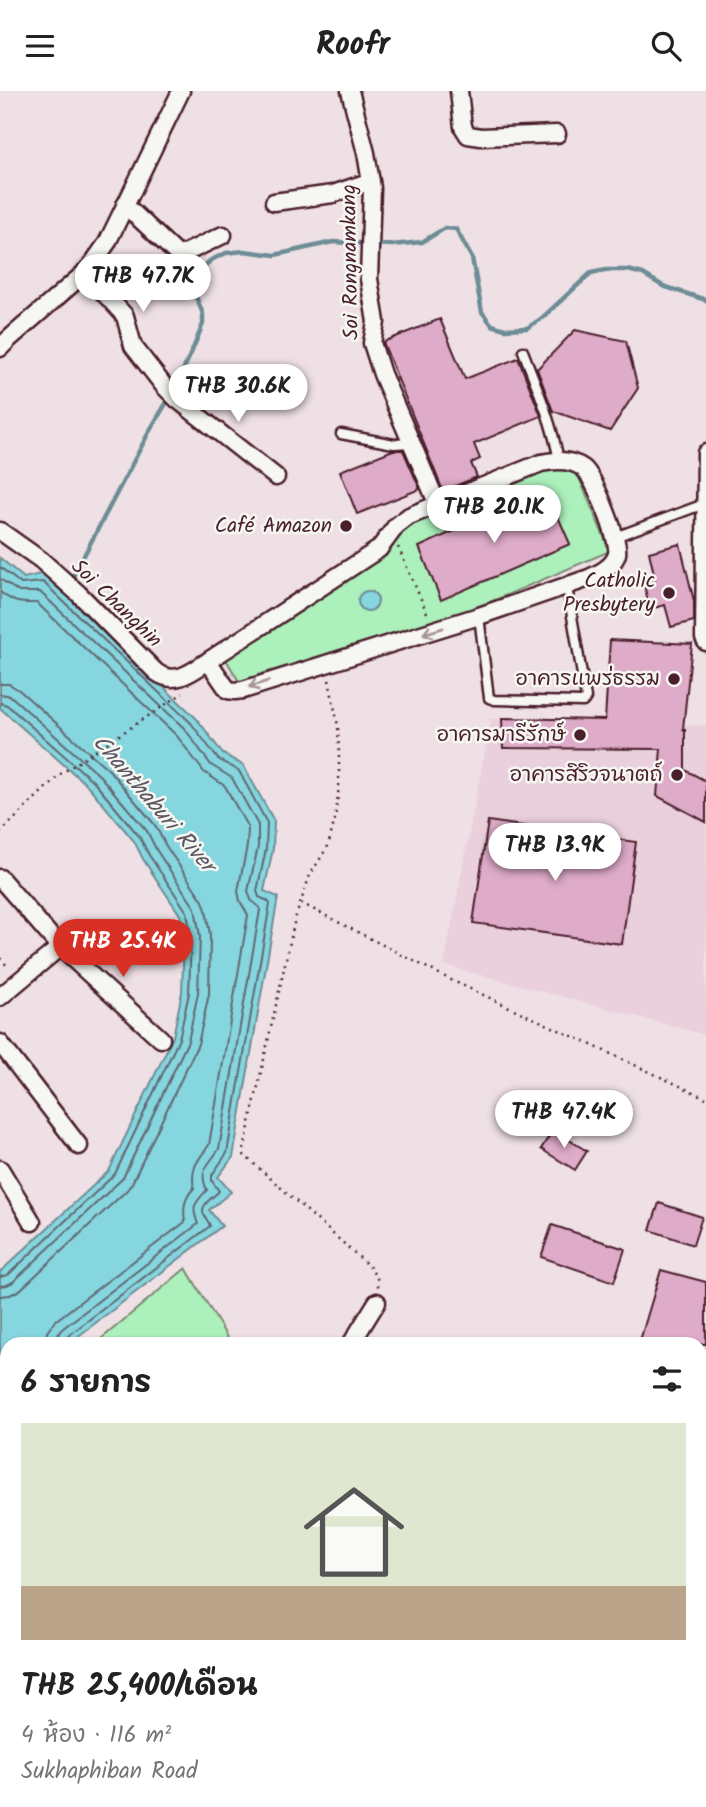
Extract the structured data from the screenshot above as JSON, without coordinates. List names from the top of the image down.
{
  "streets": {
    "street": ["Soi Rongnamkang", "Soi Changhin"]
  },
  "crossings": [
    ["Soi Rongnamkang", "Soi Changhin"]
  ],
  "water": ["Chanthaburi River"],
  "places": [
    "Café Amazon",
    "Catholic Presbytery",
    "อาคารแพร่ธรรม",
    "อาคารมารีรักษ์",
    "อาคารสิริวจนาตถ์"
  ],
  "page": {
    "header": "Roofr",
    "price": [
      "THB 47.7K",
      "THB 30.6K",
      "THB 20.1K",
      "THB 13.9K",
      "THB 25.4K",
      "THB 47.4K"
    ],
    "heading": "6 รายการ",
    "list": [
      {
        "name": "THB 25,400/เดือน",
        "note": "4 ห้อง · 116 m² · Sukhaphiban Road"
      }
    ]
  }
}
